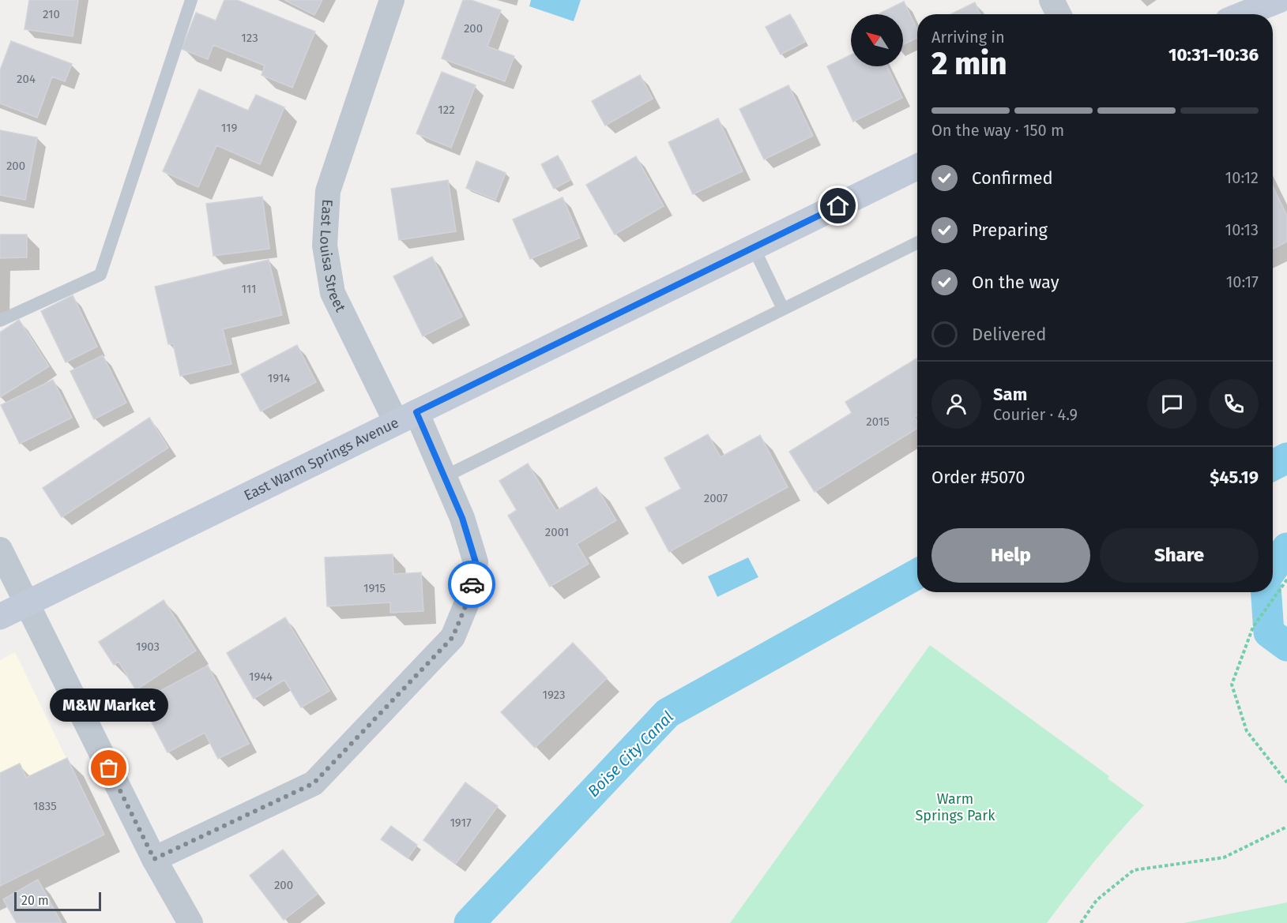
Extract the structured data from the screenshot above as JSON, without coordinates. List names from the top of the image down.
{
  "streets": {
    "street": ["East Louisa Street", "East Warm Springs Avenue"]
  },
  "crossings": [
    ["East Louisa Street", "East Warm Springs Avenue"]
  ],
  "water": ["Boise City Canal"],
  "parks": ["Warm Springs Park"],
  "places": ["M&W Market"],
  "house_numbers": [
    "210",
    "200",
    "123",
    "204",
    "122",
    "119",
    "200",
    "111",
    "1914",
    "2015",
    "2007",
    "2001",
    "1915",
    "1903",
    "1944",
    "1923",
    "1835",
    "1917",
    "200"
  ],
  "scale_bar": "20 m",
  "north": "top left",
  "page": {
    "heading": ["2 min", "Arriving in", "10:31–10:36"],
    "panel": [
      "Sam",
      "Courier · 4.9",
      "Order #5070",
      "$45.19"
    ],
    "bar": "On the way · 150 m",
    "list": [
      ["Confirmed", "10:12"],
      ["Preparing", "10:13"],
      ["On the way", "10:17"],
      "Delivered"
    ],
    "buttons": ["Help", "Share"],
    "bubble": "M&W Market",
    "scale": "20 m"
  }
}
